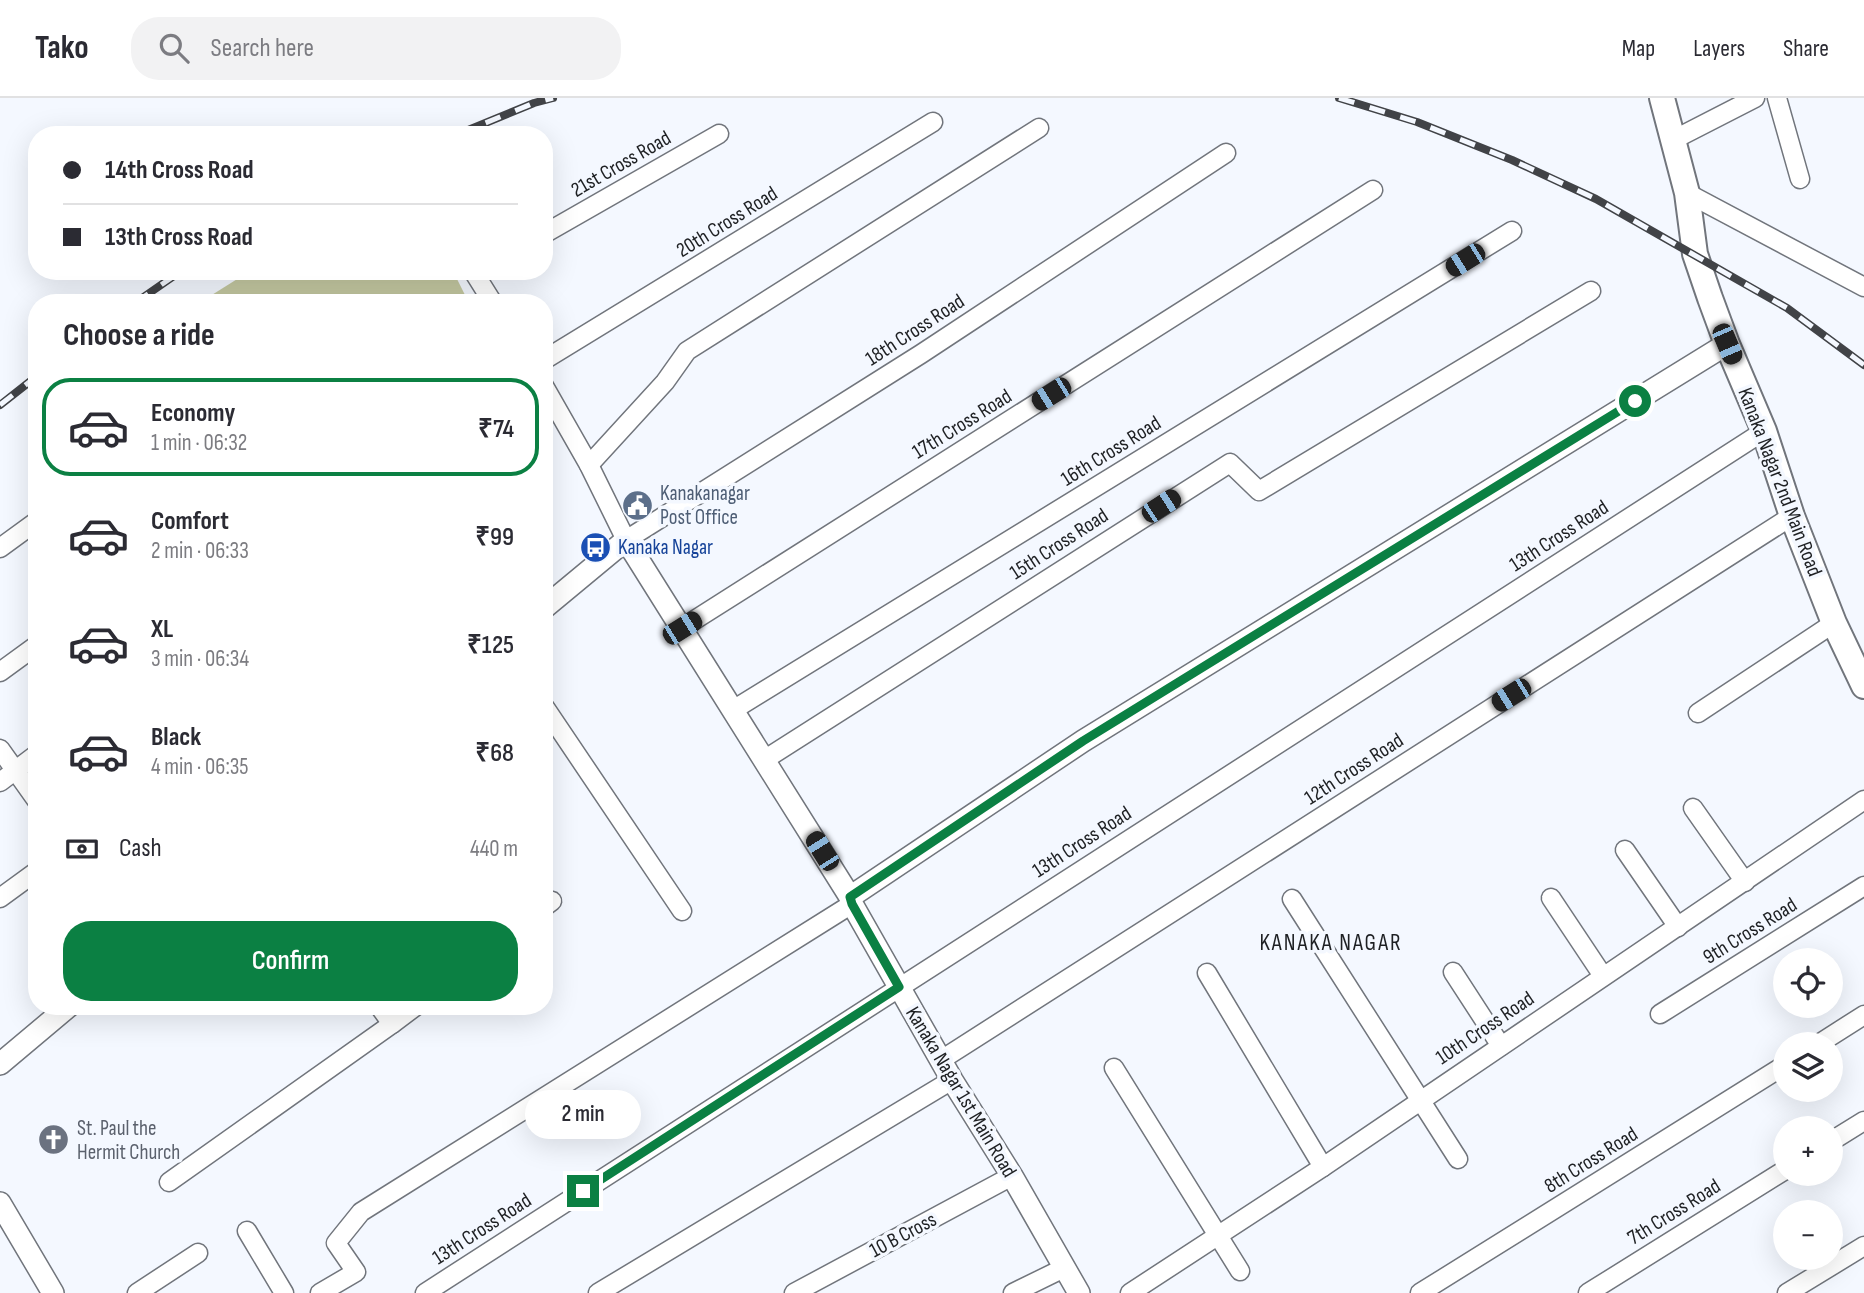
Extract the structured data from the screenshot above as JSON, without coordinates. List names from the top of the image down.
{
  "streets": {
    "main road": ["Kanaka Nagar 2nd Main Road"],
    "street": [
      "21st Cross Road",
      "20th Cross Road",
      "18th Cross Road",
      "17th Cross Road",
      "16th Cross Road",
      "13th Cross Road",
      "15th Cross Road",
      "12th Cross Road",
      "9th Cross Road",
      "10th Cross Road",
      "Kanaka Nagar 1st Main Road",
      "8th Cross Road",
      "7th Cross Road",
      "10 B Cross"
    ]
  },
  "crossings": [
    ["18th Cross Road", "Kanaka Nagar 1st Main Road"],
    ["17th Cross Road", "Kanaka Nagar 1st Main Road"],
    ["16th Cross Road", "Kanaka Nagar 1st Main Road"],
    ["Kanaka Nagar 2nd Main Road", "13th Cross Road"],
    ["Kanaka Nagar 2nd Main Road", "12th Cross Road"],
    ["13th Cross Road", "Kanaka Nagar 1st Main Road"],
    ["15th Cross Road", "Kanaka Nagar 1st Main Road"],
    ["12th Cross Road", "Kanaka Nagar 1st Main Road"],
    ["Kanaka Nagar 1st Main Road", "10 B Cross"]
  ],
  "districts": ["KANAKA NAGAR"],
  "places": {
    "public building": ["Kanakanagar Post Office"],
    "bus stop": ["Kanaka Nagar"],
    "church": ["St. Paul the Hermit Church"]
  },
  "page": {
    "header": "Tako",
    "search": "Search here",
    "nav": ["Map", "Layers", "Share"],
    "banner": ["14th Cross Road", "13th Cross Road"],
    "heading": "Choose a ride",
    "list": [
      {
        "name": "Economy",
        "note": "1 min · 06:32",
        "value": "₹74"
      },
      {
        "name": "Comfort",
        "note": "2 min · 06:33",
        "value": "₹99"
      },
      {
        "name": "XL",
        "note": "3 min · 06:34",
        "value": "₹125"
      },
      {
        "name": "Black",
        "note": "4 min · 06:35",
        "value": "₹68"
      }
    ],
    "pay": ["Cash", "440 m"],
    "buttons": "Confirm",
    "map_buttons": ["+", "−"],
    "bubble": "2 min"
  }
}
